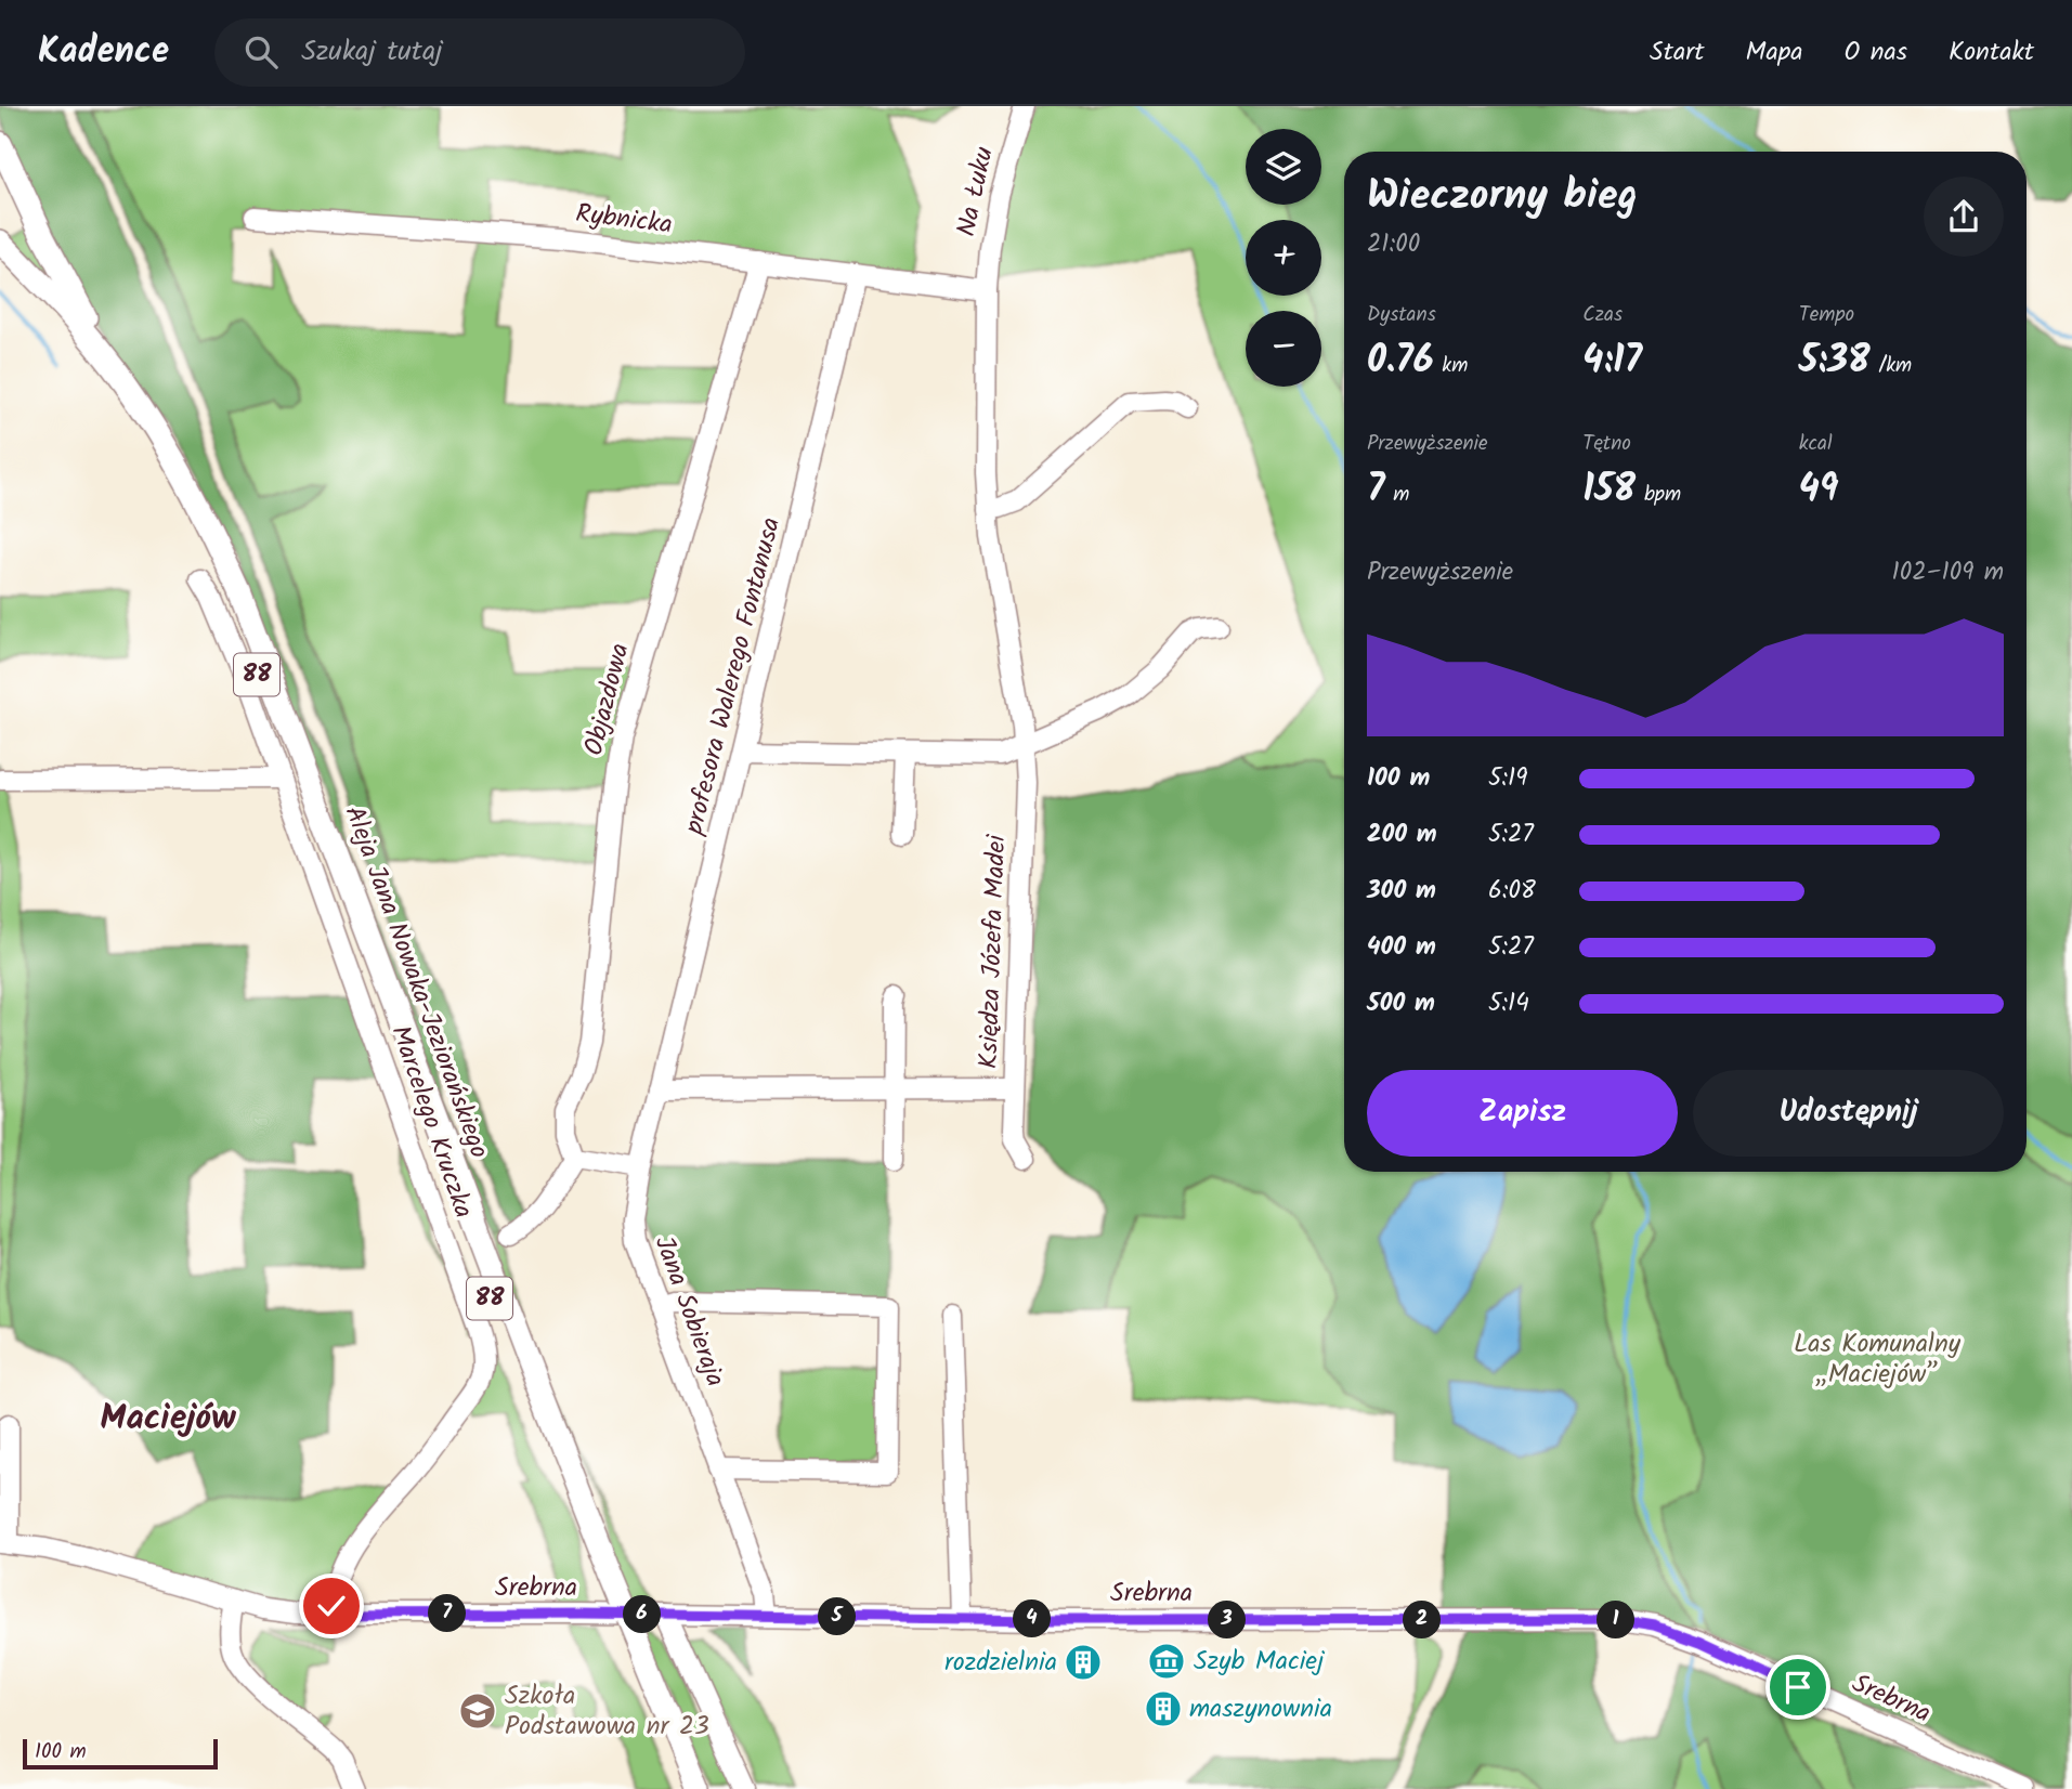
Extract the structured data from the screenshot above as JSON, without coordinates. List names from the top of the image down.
{
  "streets": {
    "main road": ["88", "Aleja Jana Nowaka-Jeziorańskiego"],
    "street": [
      "Na Łuku",
      "Rybnicka",
      "profesora Walerego Fontanusa",
      "Objazdowa",
      "Księdza Józefa Madei",
      "Marcelego Kruczka",
      "Jana Sobieraja",
      "Srebrna"
    ]
  },
  "crossings": [
    ["Na Łuku", "Rybnicka"],
    ["Na Łuku", "Księdza Józefa Madei"],
    ["Rybnicka", "profesora Walerego Fontanusa"],
    ["Rybnicka", "Objazdowa"],
    ["Rybnicka", "Księdza Józefa Madei"],
    ["profesora Walerego Fontanusa", "Jana Sobieraja"],
    ["Marcelego Kruczka", "Srebrna"],
    ["Jana Sobieraja", "Srebrna"]
  ],
  "districts": ["Maciejów"],
  "parks": ["Las Komunalny „Maciejów”"],
  "places": {
    "museum": ["Szyb Maciej"],
    "building": ["rozdzielnia", "maszynownia"],
    "school or university": ["Szkoła Podstawowa nr 23"]
  },
  "scale_bar": "100 m",
  "page": {
    "header": "Kadence",
    "search": "Szukaj tutaj",
    "nav": [
      "Start",
      "Mapa",
      "O nas",
      "Kontakt"
    ],
    "map_buttons": ["+", "−"],
    "heading": ["Wieczorny bieg", "21:00"],
    "stats": [
      ["Dystans", "0.76 km"],
      ["Czas", "4:17"],
      ["Tempo", "5:38 /km"],
      ["Przewyższenie", "7 m"],
      ["Tętno", "158 bpm"],
      ["kcal", "49"]
    ],
    "chart": ["Przewyższenie", "102–109 m"],
    "list": [
      {
        "name": "100 m",
        "note": "5:19"
      },
      {
        "name": "200 m",
        "note": "5:27"
      },
      {
        "name": "300 m",
        "note": "6:08"
      },
      {
        "name": "400 m",
        "note": "5:27"
      },
      {
        "name": "500 m",
        "note": "5:14"
      }
    ],
    "buttons": ["Zapisz", "Udostępnij"],
    "pins": [
      "7",
      "6",
      "5",
      "4",
      "1",
      "2",
      "3"
    ],
    "scale": "100 m"
  }
}
